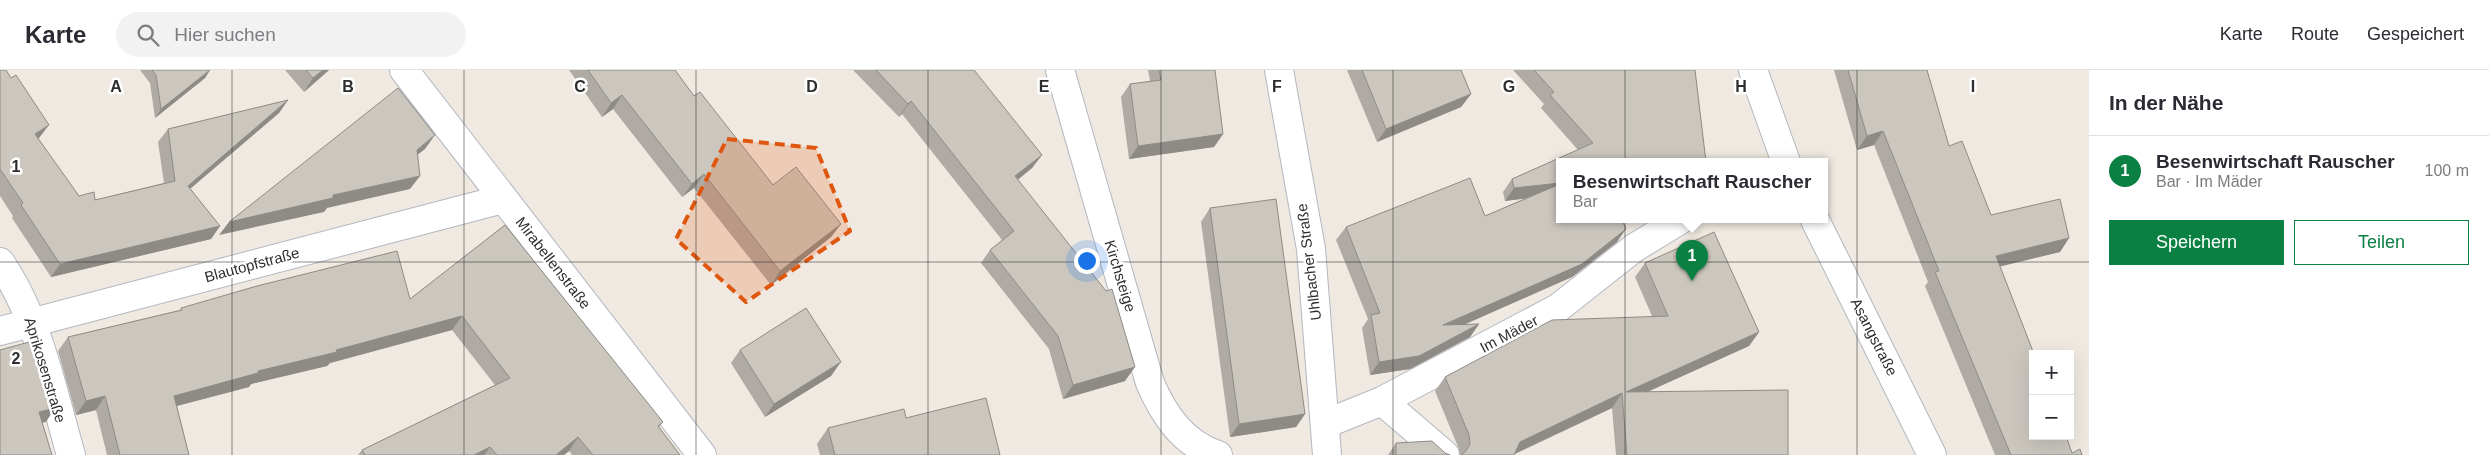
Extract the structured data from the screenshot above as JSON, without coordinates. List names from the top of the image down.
{
  "streets": {
    "street": [
      "Uhlbacher Straße",
      "Mirabellenstraße",
      "Blautopfstraße",
      "Kirchsteige",
      "Im Mäder",
      "Asangstraße",
      "Aprikosenstraße"
    ]
  },
  "crossings": [
    ["Uhlbacher Straße", "Im Mäder"],
    ["Mirabellenstraße", "Blautopfstraße"],
    ["Blautopfstraße", "Aprikosenstraße"]
  ],
  "page": {
    "header": "Karte",
    "search": "Hier suchen",
    "nav": ["Karte", "Route", "Gespeichert"],
    "heading": "In der Nähe",
    "list": [
      {
        "mark": "1",
        "name": "Besenwirtschaft Rauscher",
        "note": "Bar · Im Mäder",
        "value": "100 m"
      }
    ],
    "popup": ["Besenwirtschaft Rauscher", "Bar"],
    "buttons": ["Speichern", "Teilen"],
    "pins": "1",
    "map_buttons": ["+", "−"]
  },
  "grid": {
    "columns": [
      "A",
      "B",
      "C",
      "D",
      "E",
      "F",
      "G",
      "H",
      "I"
    ],
    "rows": ["1", "2"]
  }
}
